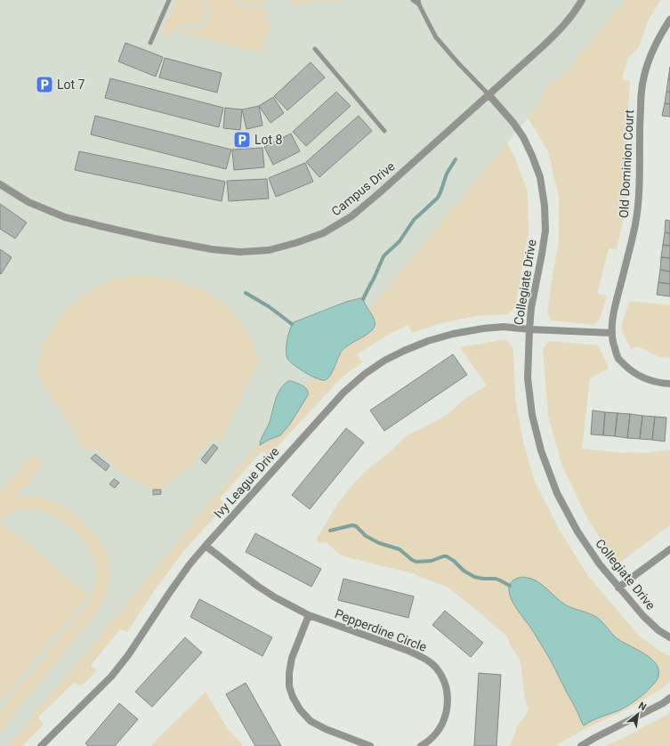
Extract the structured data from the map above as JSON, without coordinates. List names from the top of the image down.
{
  "streets": {
    "street": [
      "Old Dominion Court",
      "Campus Drive",
      "Collegiate Drive",
      "Ivy League Drive",
      "Pepperdine Circle"
    ]
  },
  "crossings": [
    ["Campus Drive", "Collegiate Drive"],
    ["Collegiate Drive", "Ivy League Drive"],
    ["Ivy League Drive", "Pepperdine Circle"]
  ],
  "places": {
    "parking": ["Lot 7", "Lot 8"]
  },
  "north": "top right"
}
